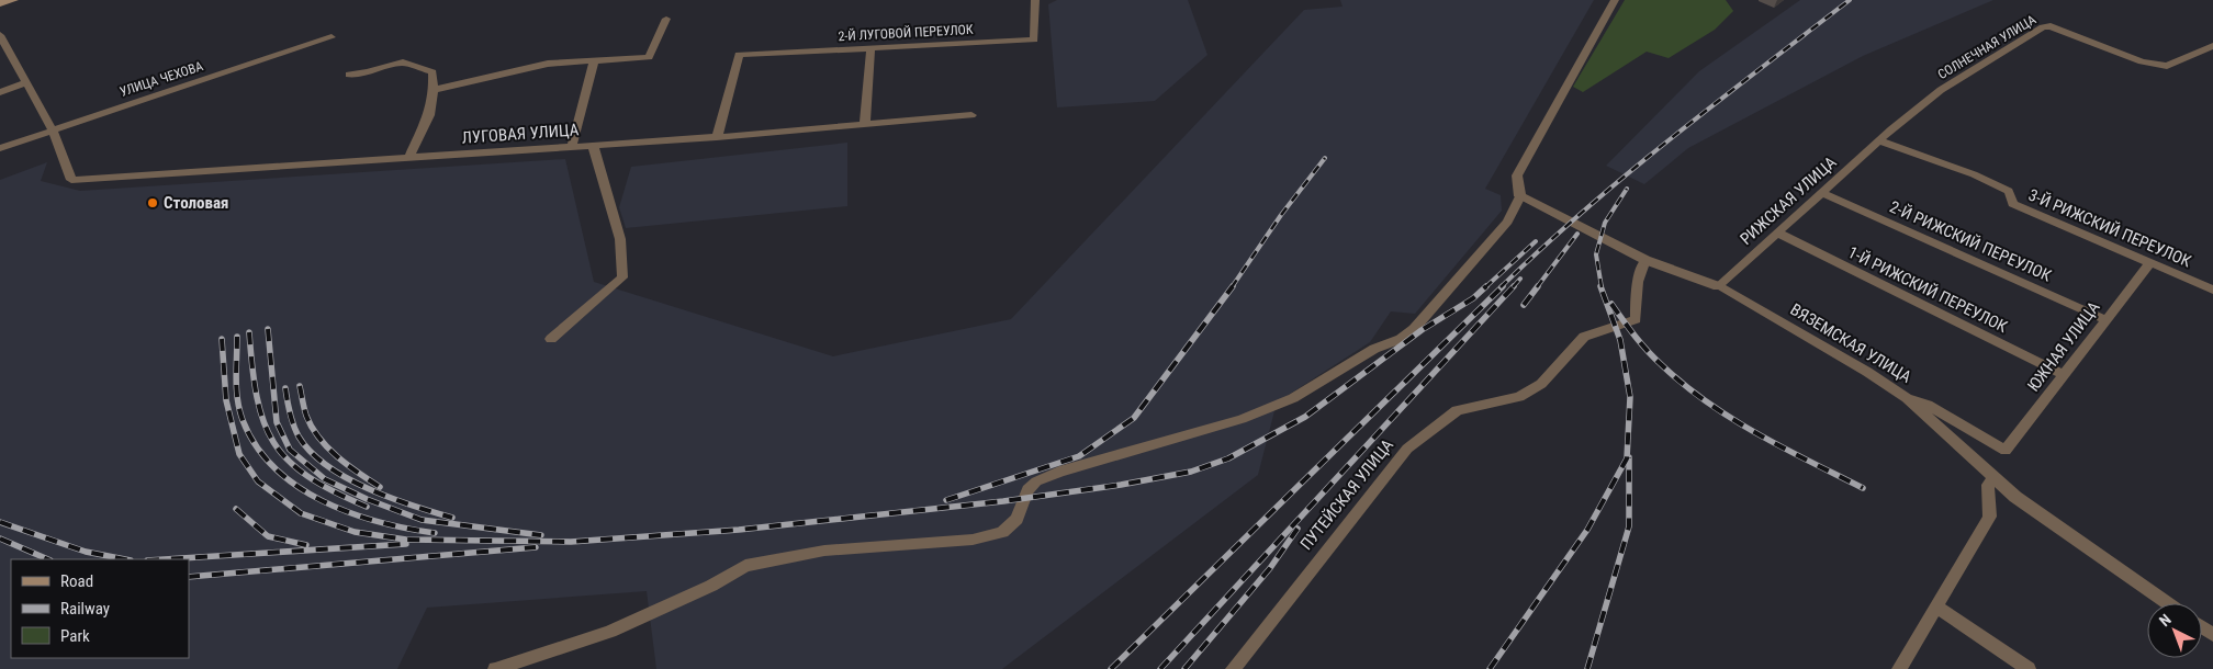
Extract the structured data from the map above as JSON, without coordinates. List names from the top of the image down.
{
  "streets": {
    "street": [
      "2-Й ЛУГОВОЙ ПЕРЕУЛОК",
      "СОЛНЕЧНАЯ УЛИЦА",
      "УЛИЦА ЧЕХОВА",
      "ЛУГОВАЯ УЛИЦА",
      "РИЖСКАЯ УЛИЦА",
      "3-Й РИЖСКИЙ ПЕРЕУЛОК",
      "2-Й РИЖСКИЙ ПЕРЕУЛОК",
      "1-Й РИЖСКИЙ ПЕРЕУЛОК",
      "ВЯЗЕМСКАЯ УЛИЦА",
      "ЮЖНАЯ УЛИЦА",
      "ПУТЕЙСКАЯ УЛИЦА"
    ]
  },
  "crossings": [
    ["2-Й ЛУГОВОЙ ПЕРЕУЛОК", "ЛУГОВАЯ УЛИЦА"],
    ["СОЛНЕЧНАЯ УЛИЦА", "РИЖСКАЯ УЛИЦА"],
    ["СОЛНЕЧНАЯ УЛИЦА", "3-Й РИЖСКИЙ ПЕРЕУЛОК"],
    ["УЛИЦА ЧЕХОВА", "ЛУГОВАЯ УЛИЦА"],
    ["РИЖСКАЯ УЛИЦА", "3-Й РИЖСКИЙ ПЕРЕУЛОК"],
    ["РИЖСКАЯ УЛИЦА", "2-Й РИЖСКИЙ ПЕРЕУЛОК"],
    ["РИЖСКАЯ УЛИЦА", "1-Й РИЖСКИЙ ПЕРЕУЛОК"],
    ["РИЖСКАЯ УЛИЦА", "ВЯЗЕМСКАЯ УЛИЦА"],
    ["3-Й РИЖСКИЙ ПЕРЕУЛОК", "ЮЖНАЯ УЛИЦА"],
    ["2-Й РИЖСКИЙ ПЕРЕУЛОК", "ЮЖНАЯ УЛИЦА"],
    ["1-Й РИЖСКИЙ ПЕРЕУЛОК", "ЮЖНАЯ УЛИЦА"],
    ["ВЯЗЕМСКАЯ УЛИЦА", "ЮЖНАЯ УЛИЦА"],
    ["ВЯЗЕМСКАЯ УЛИЦА", "ПУТЕЙСКАЯ УЛИЦА"]
  ],
  "places": ["Столовая"],
  "legend": ["Road", "Railway", "Park"],
  "north": "top left"
}
